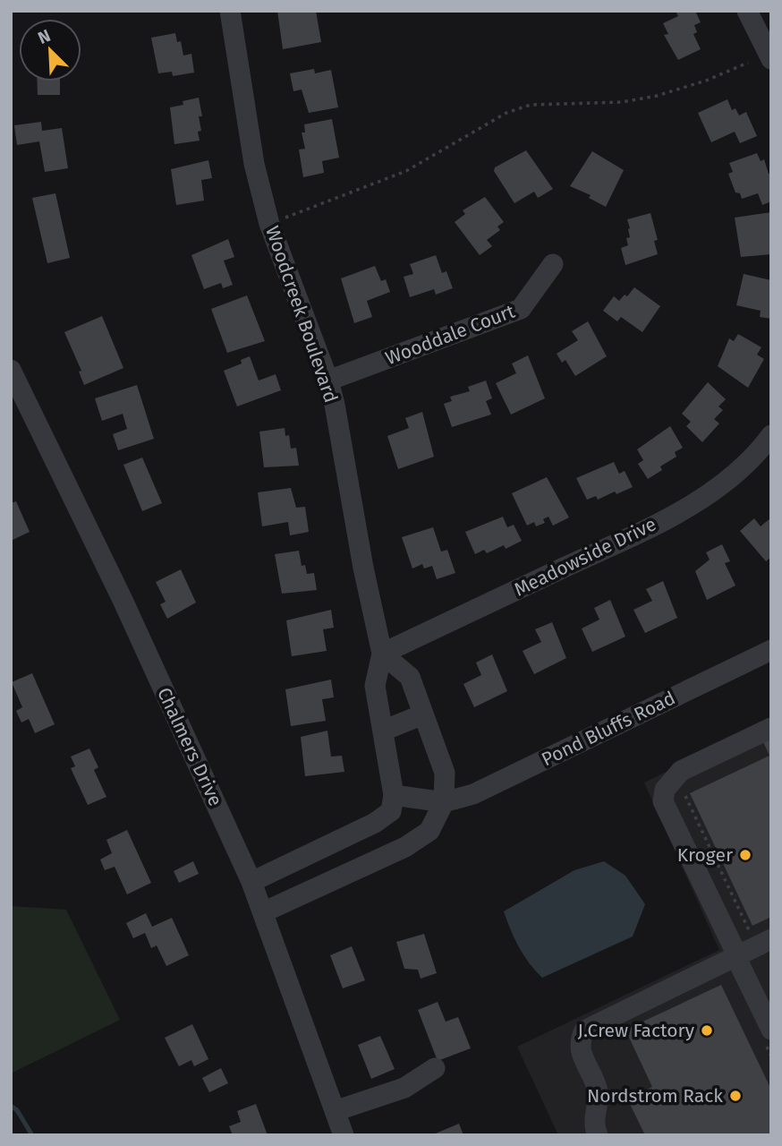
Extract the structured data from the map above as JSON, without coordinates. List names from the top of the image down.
{
  "streets": {
    "street": [
      "Woodcreek Boulevard",
      "Wooddale Court",
      "Meadowside Drive",
      "Pond Bluffs Road",
      "Chalmers Drive"
    ]
  },
  "crossings": [
    ["Woodcreek Boulevard", "Wooddale Court"],
    ["Woodcreek Boulevard", "Meadowside Drive"]
  ],
  "places": ["Kroger", "J.Crew Factory", "Nordstrom Rack"],
  "north": "top left"
}
